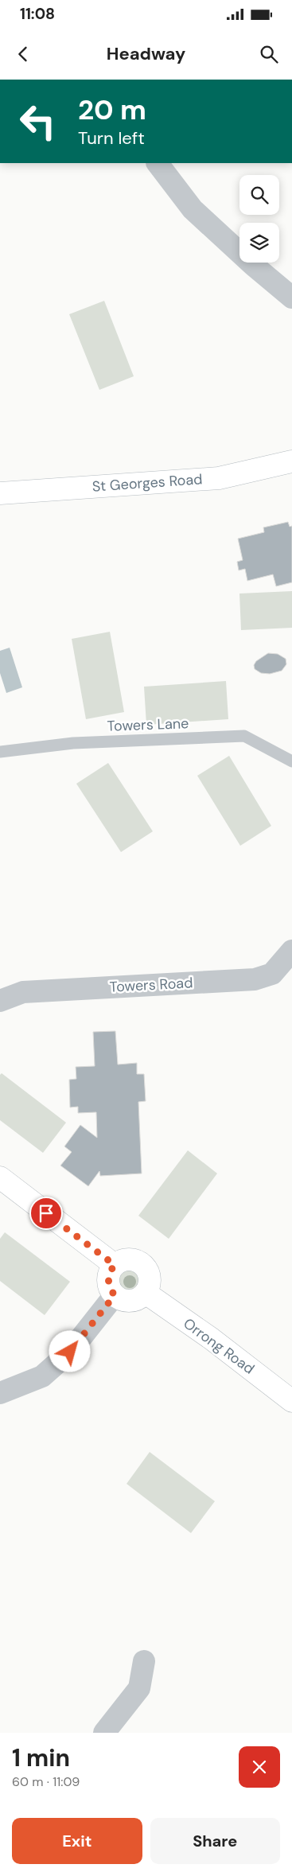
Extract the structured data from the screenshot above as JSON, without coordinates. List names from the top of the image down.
{
  "streets": {
    "street": ["St Georges Road", "Towers Road", "Orrong Road"],
    "lane": ["Towers Lane"]
  },
  "page": {
    "status": "11:08",
    "header": "Headway",
    "turn": ["20 m", "Turn left"],
    "heading": ["1 min", "60 m · 11:09"],
    "buttons": ["Exit", "Share"]
  }
}
